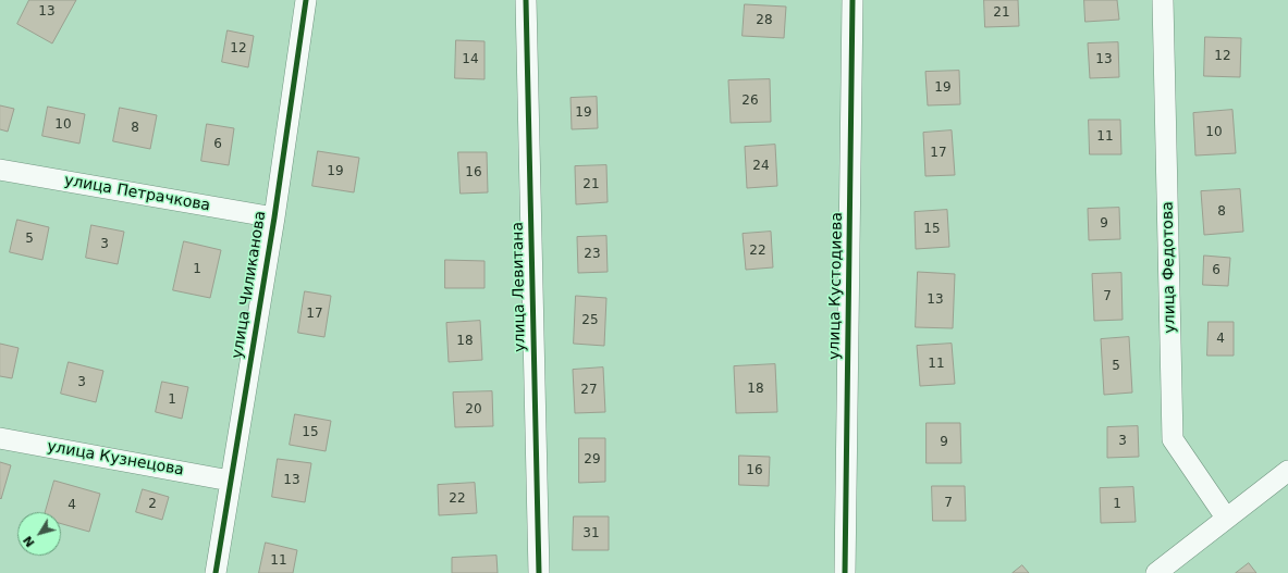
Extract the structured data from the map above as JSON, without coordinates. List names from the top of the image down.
{
  "streets": {
    "street": [
      "улица Петрачкова",
      "улица Федотова",
      "улица Чиликанова",
      "улица Кустодиева",
      "улица Левитана",
      "улица Кузнецова"
    ]
  },
  "crossings": [
    ["улица Петрачкова", "улица Чиликанова"],
    ["улица Чиликанова", "улица Кузнецова"]
  ],
  "house_numbers": [
    "13",
    "21",
    "28",
    "12",
    "12",
    "14",
    "13",
    "19",
    "26",
    "19",
    "10",
    "8",
    "10",
    "11",
    "6",
    "17",
    "24",
    "19",
    "16",
    "21",
    "8",
    "9",
    "15",
    "5",
    "3",
    "22",
    "23",
    "1",
    "6",
    "7",
    "13",
    "17",
    "25",
    "4",
    "18",
    "11",
    "5",
    "3",
    "18",
    "27",
    "1",
    "20",
    "15",
    "3",
    "9",
    "29",
    "16",
    "13",
    "22",
    "7",
    "2",
    "1",
    "4",
    "31",
    "11"
  ],
  "north": "bottom left"
}
